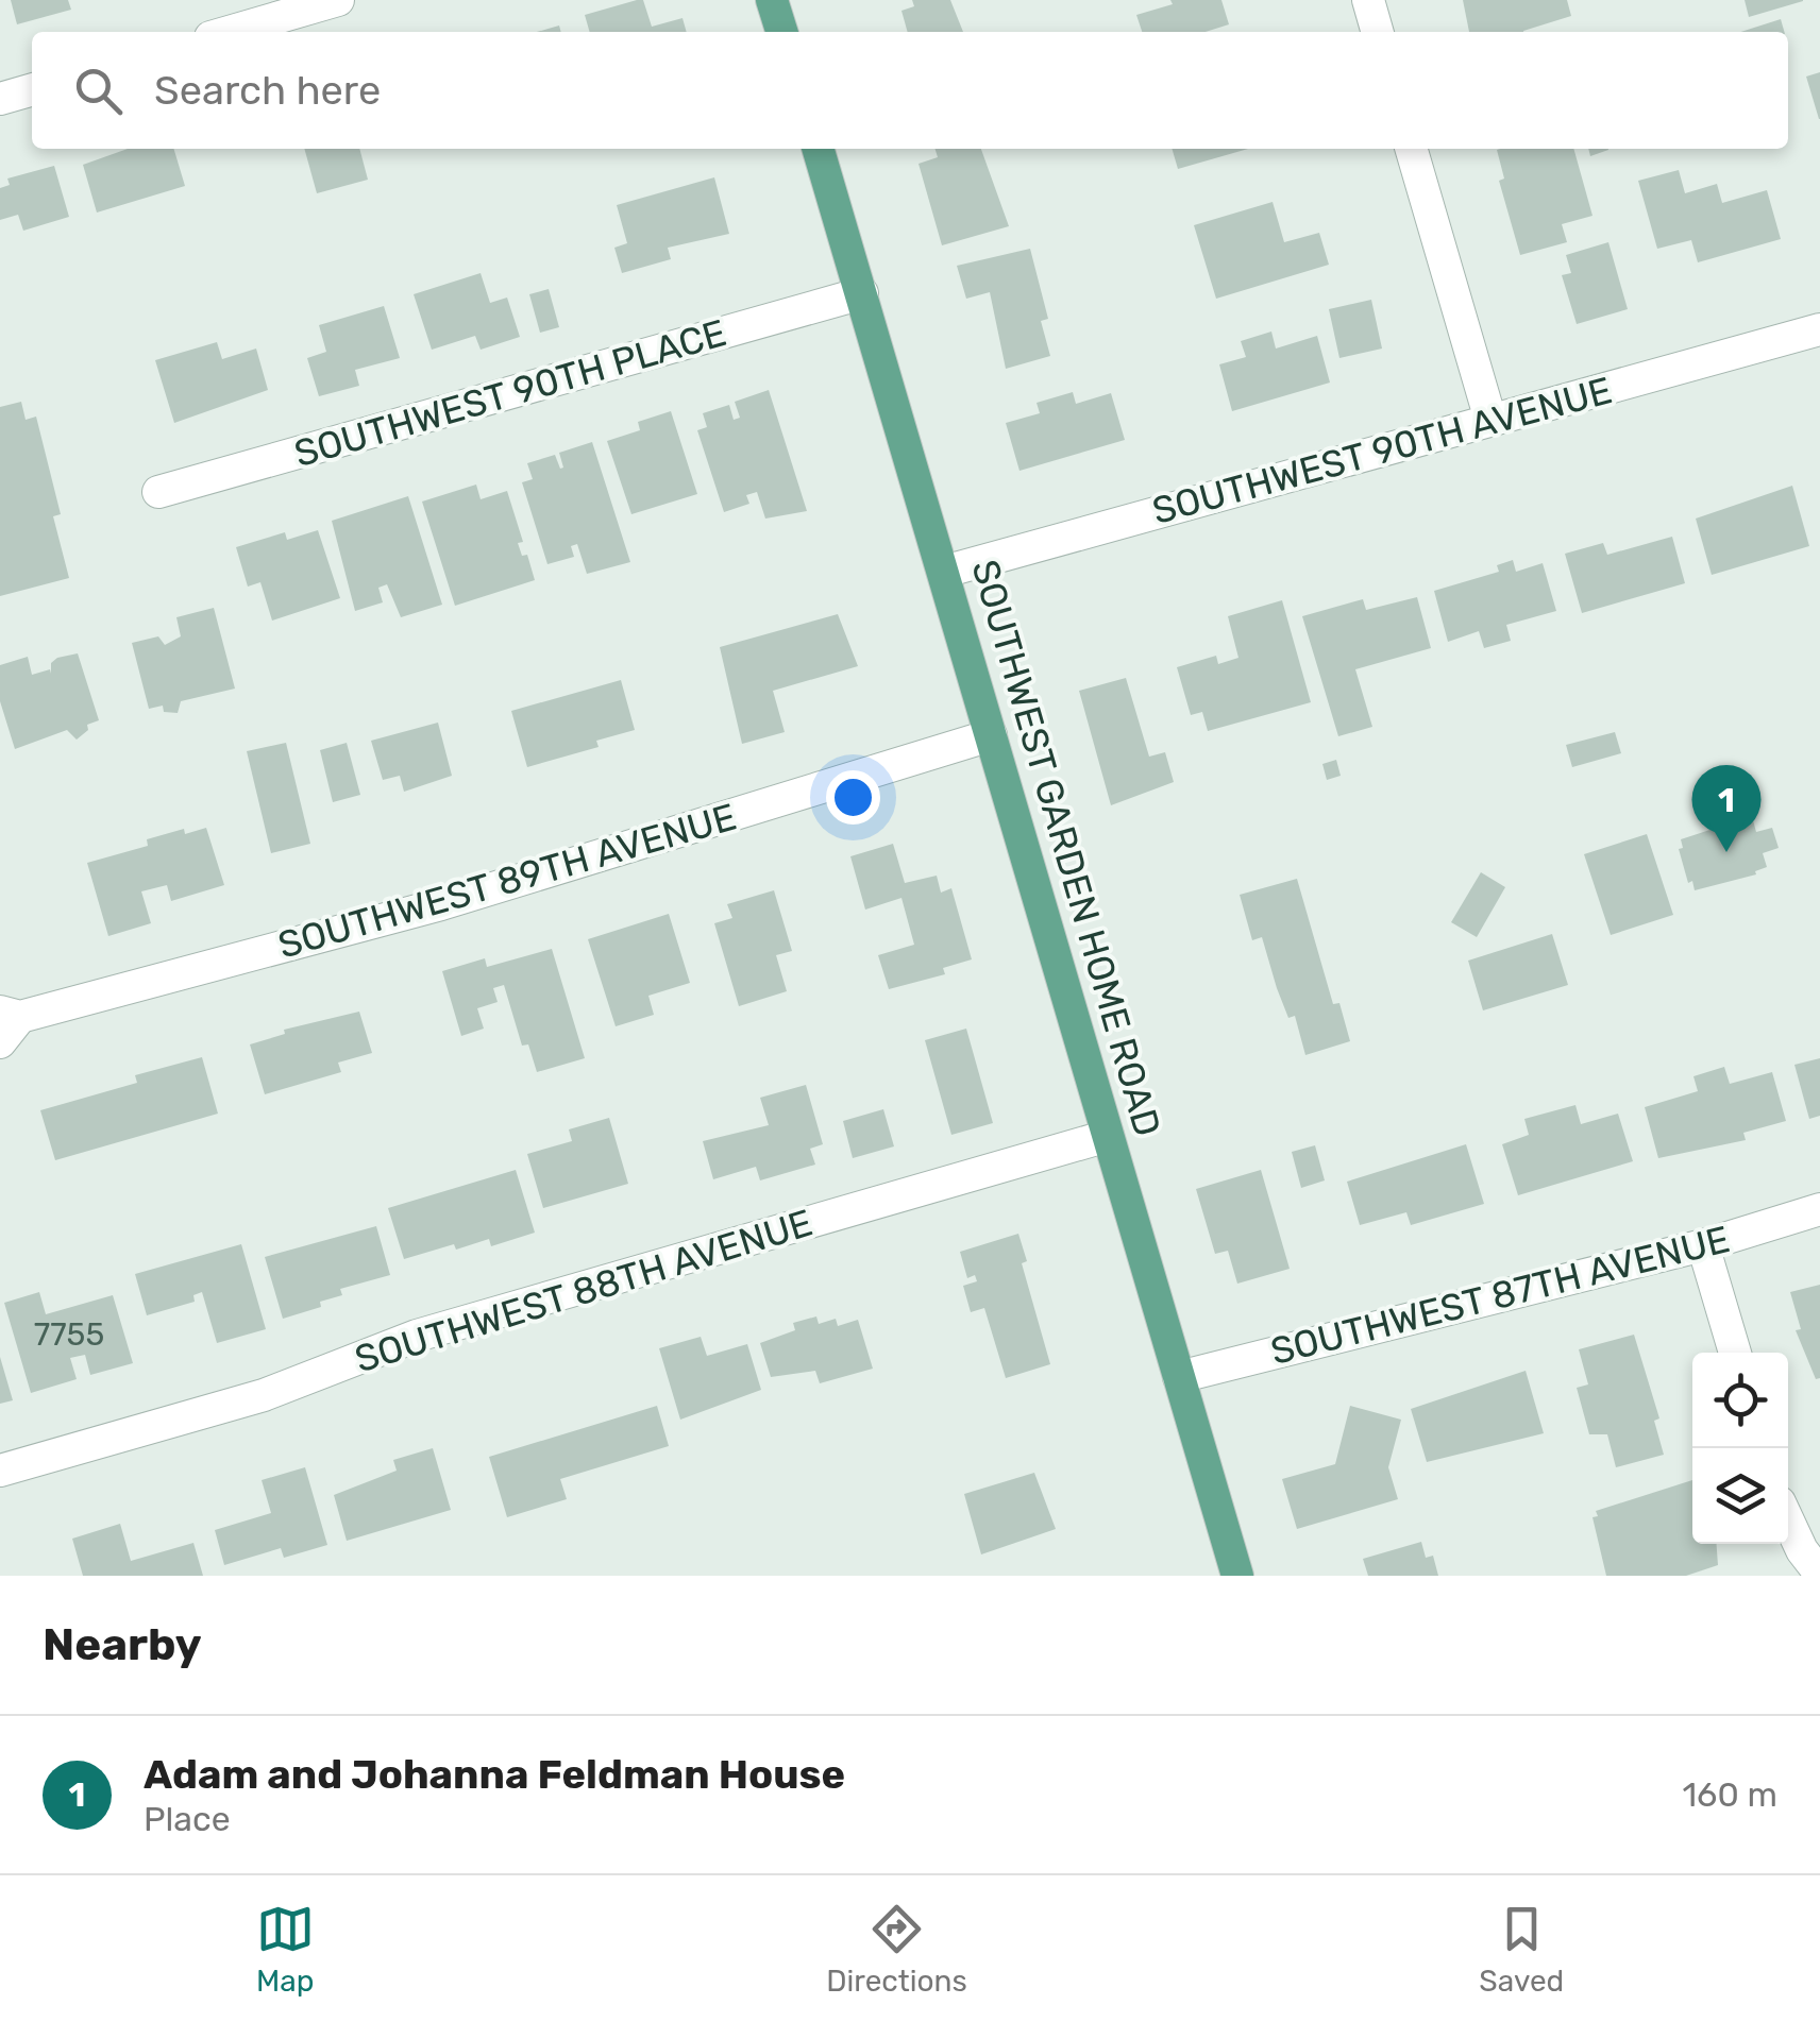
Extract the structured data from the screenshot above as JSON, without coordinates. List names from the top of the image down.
{
  "streets": {
    "main road": ["SOUTHWEST GARDEN HOME ROAD"],
    "street": [
      "SOUTHWEST 90TH PLACE",
      "SOUTHWEST 90TH AVENUE",
      "SOUTHWEST 89TH AVENUE",
      "SOUTHWEST 88TH AVENUE",
      "SOUTHWEST 87TH AVENUE"
    ]
  },
  "crossings": [
    ["SOUTHWEST 90TH PLACE", "SOUTHWEST GARDEN HOME ROAD"],
    ["SOUTHWEST 90TH AVENUE", "SOUTHWEST GARDEN HOME ROAD"],
    ["SOUTHWEST GARDEN HOME ROAD", "SOUTHWEST 89TH AVENUE"],
    ["SOUTHWEST GARDEN HOME ROAD", "SOUTHWEST 88TH AVENUE"],
    ["SOUTHWEST GARDEN HOME ROAD", "SOUTHWEST 87TH AVENUE"]
  ],
  "house_numbers": ["7755"],
  "page": {
    "search": "Search here",
    "pins": "1",
    "heading": "Nearby",
    "list": [
      {
        "mark": "1",
        "name": "Adam and Johanna Feldman House",
        "note": "Place",
        "value": "160 m"
      }
    ],
    "nav": ["Map", "Directions", "Saved"]
  }
}
